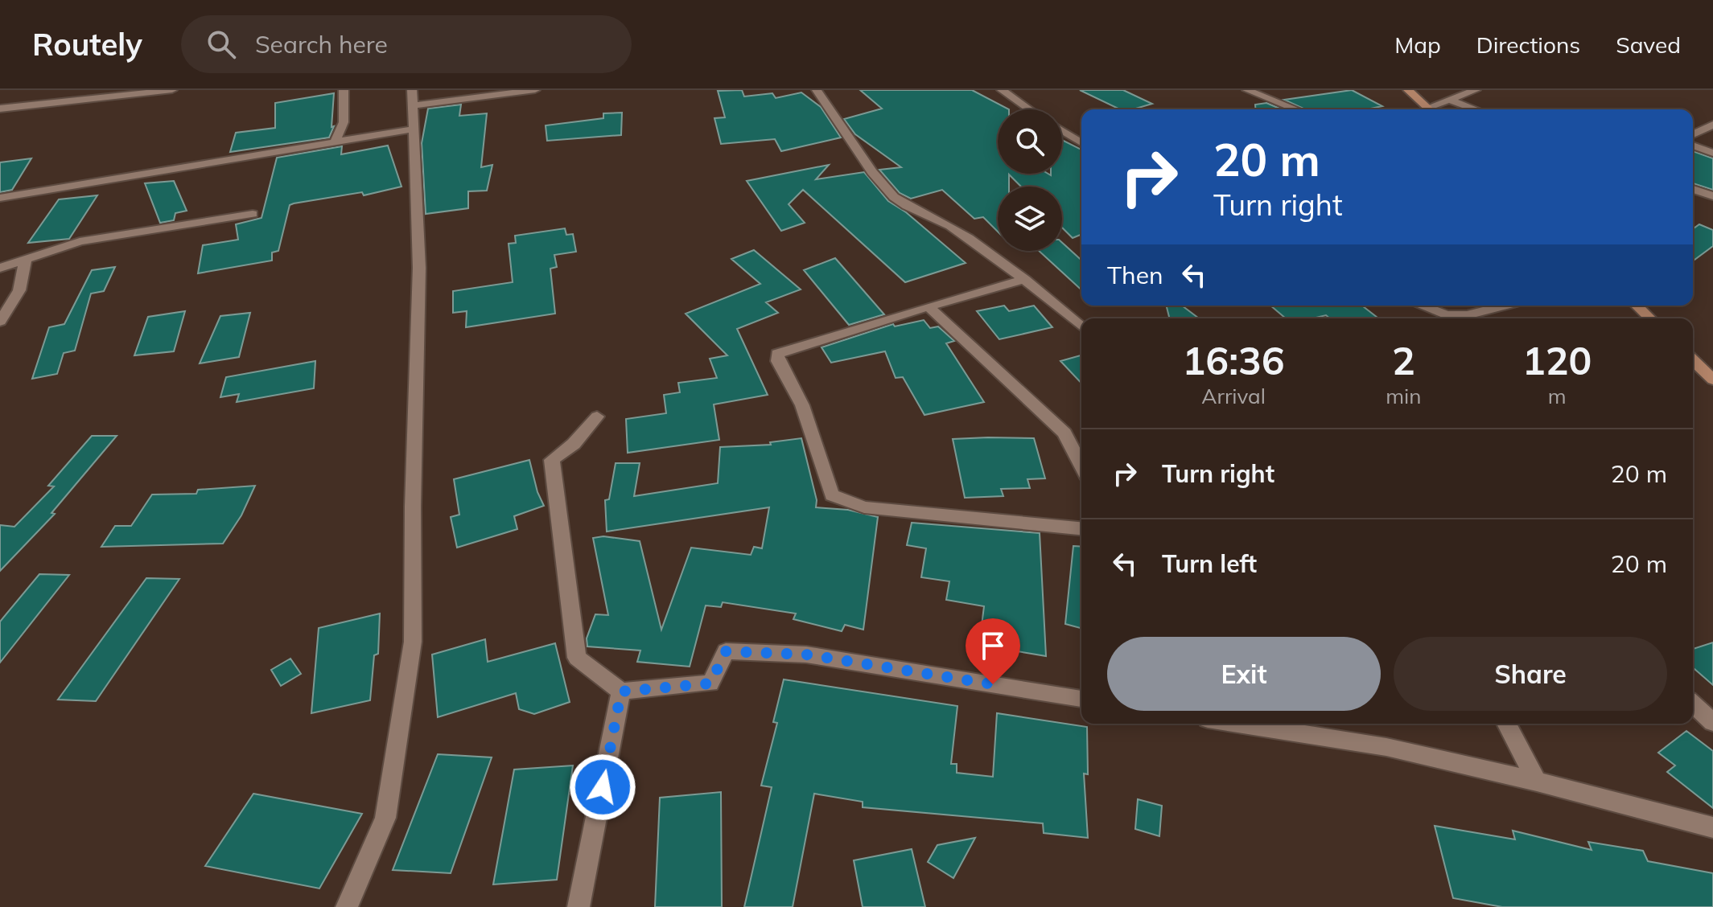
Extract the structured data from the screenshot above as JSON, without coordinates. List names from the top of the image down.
{
  "page": {
    "header": "Routely",
    "search": "Search here",
    "nav": ["Map", "Directions", "Saved"],
    "turn": ["20 m", "Turn right"],
    "then": "Then",
    "eta": [
      "16:36",
      "Arrival",
      "2",
      "min",
      "120",
      "m"
    ],
    "list": [
      {
        "name": "Turn right",
        "value": "20 m"
      },
      {
        "name": "Turn left",
        "value": "20 m"
      }
    ],
    "buttons": ["Exit", "Share"]
  }
}
